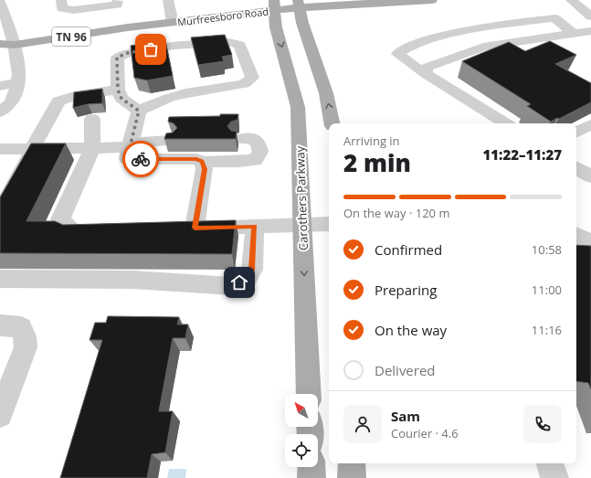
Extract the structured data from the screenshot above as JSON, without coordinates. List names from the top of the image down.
{
  "streets": {
    "main road": ["Murfreesboro Road", "TN 96", "Carothers Parkway"]
  },
  "crossings": [
    ["Murfreesboro Road", "Carothers Parkway"]
  ],
  "north": "top left",
  "page": {
    "heading": ["2 min", "Arriving in", "11:22–11:27"],
    "panel": ["Sam", "Courier · 4.6"],
    "bar": "On the way · 120 m",
    "list": [
      ["Confirmed", "10:58"],
      ["Preparing", "11:00"],
      ["On the way", "11:16"],
      "Delivered"
    ]
  }
}
